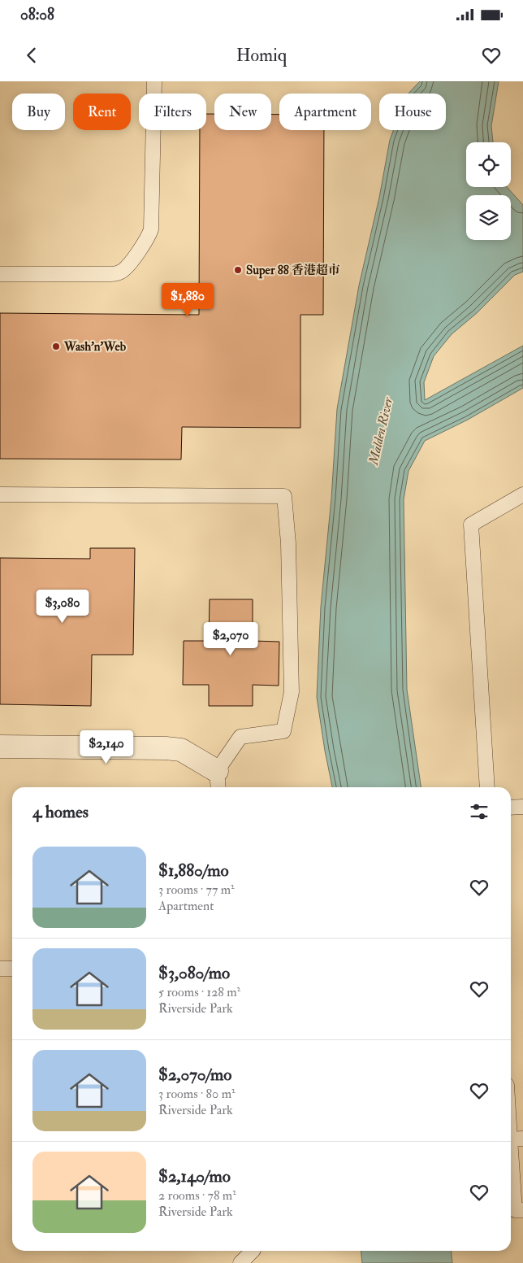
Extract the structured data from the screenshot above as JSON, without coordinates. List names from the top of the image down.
{
  "water": ["Malden River"],
  "places": ["Super 88 香港超市", "Wash'n'Web"],
  "page": {
    "status": "08:08",
    "header": "Homiq",
    "chip": [
      "Buy",
      "Rent",
      "Filters",
      "New",
      "Apartment",
      "House"
    ],
    "price": [
      "$1,880",
      "$3,080",
      "$2,070",
      "$2,140"
    ],
    "heading": "4 homes",
    "list": [
      {
        "name": "$1,880/mo",
        "note": "3 rooms · 77 m² · Apartment"
      },
      {
        "name": "$3,080/mo",
        "note": "5 rooms · 128 m² · Riverside Park"
      },
      {
        "name": "$2,070/mo",
        "note": "3 rooms · 80 m² · Riverside Park"
      },
      {
        "name": "$2,140/mo",
        "note": "2 rooms · 78 m² · Riverside Park"
      }
    ]
  }
}
